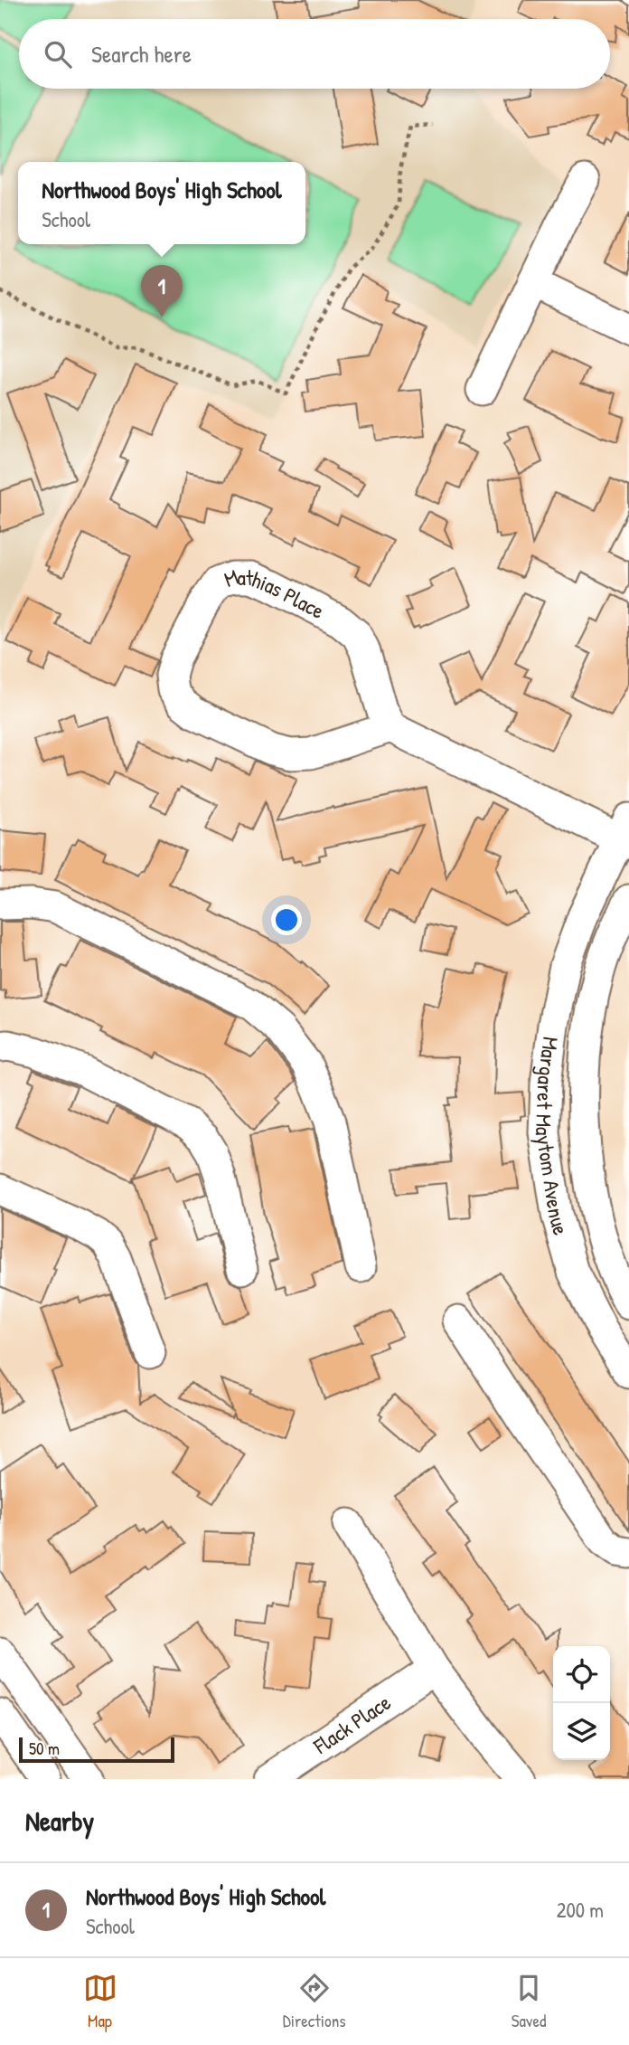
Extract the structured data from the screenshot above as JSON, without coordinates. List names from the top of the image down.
{
  "streets": {
    "street": ["Mathias Place", "Margaret Maytom Avenue", "Flack Place"]
  },
  "scale_bar": "50 m",
  "page": {
    "search": "Search here",
    "popup": ["Northwood Boys' High School", "School"],
    "pins": "1",
    "scale": "50 m",
    "heading": "Nearby",
    "list": [
      {
        "mark": "1",
        "name": "Northwood Boys' High School",
        "note": "School",
        "value": "200 m"
      }
    ],
    "nav": ["Map", "Directions", "Saved"]
  }
}
